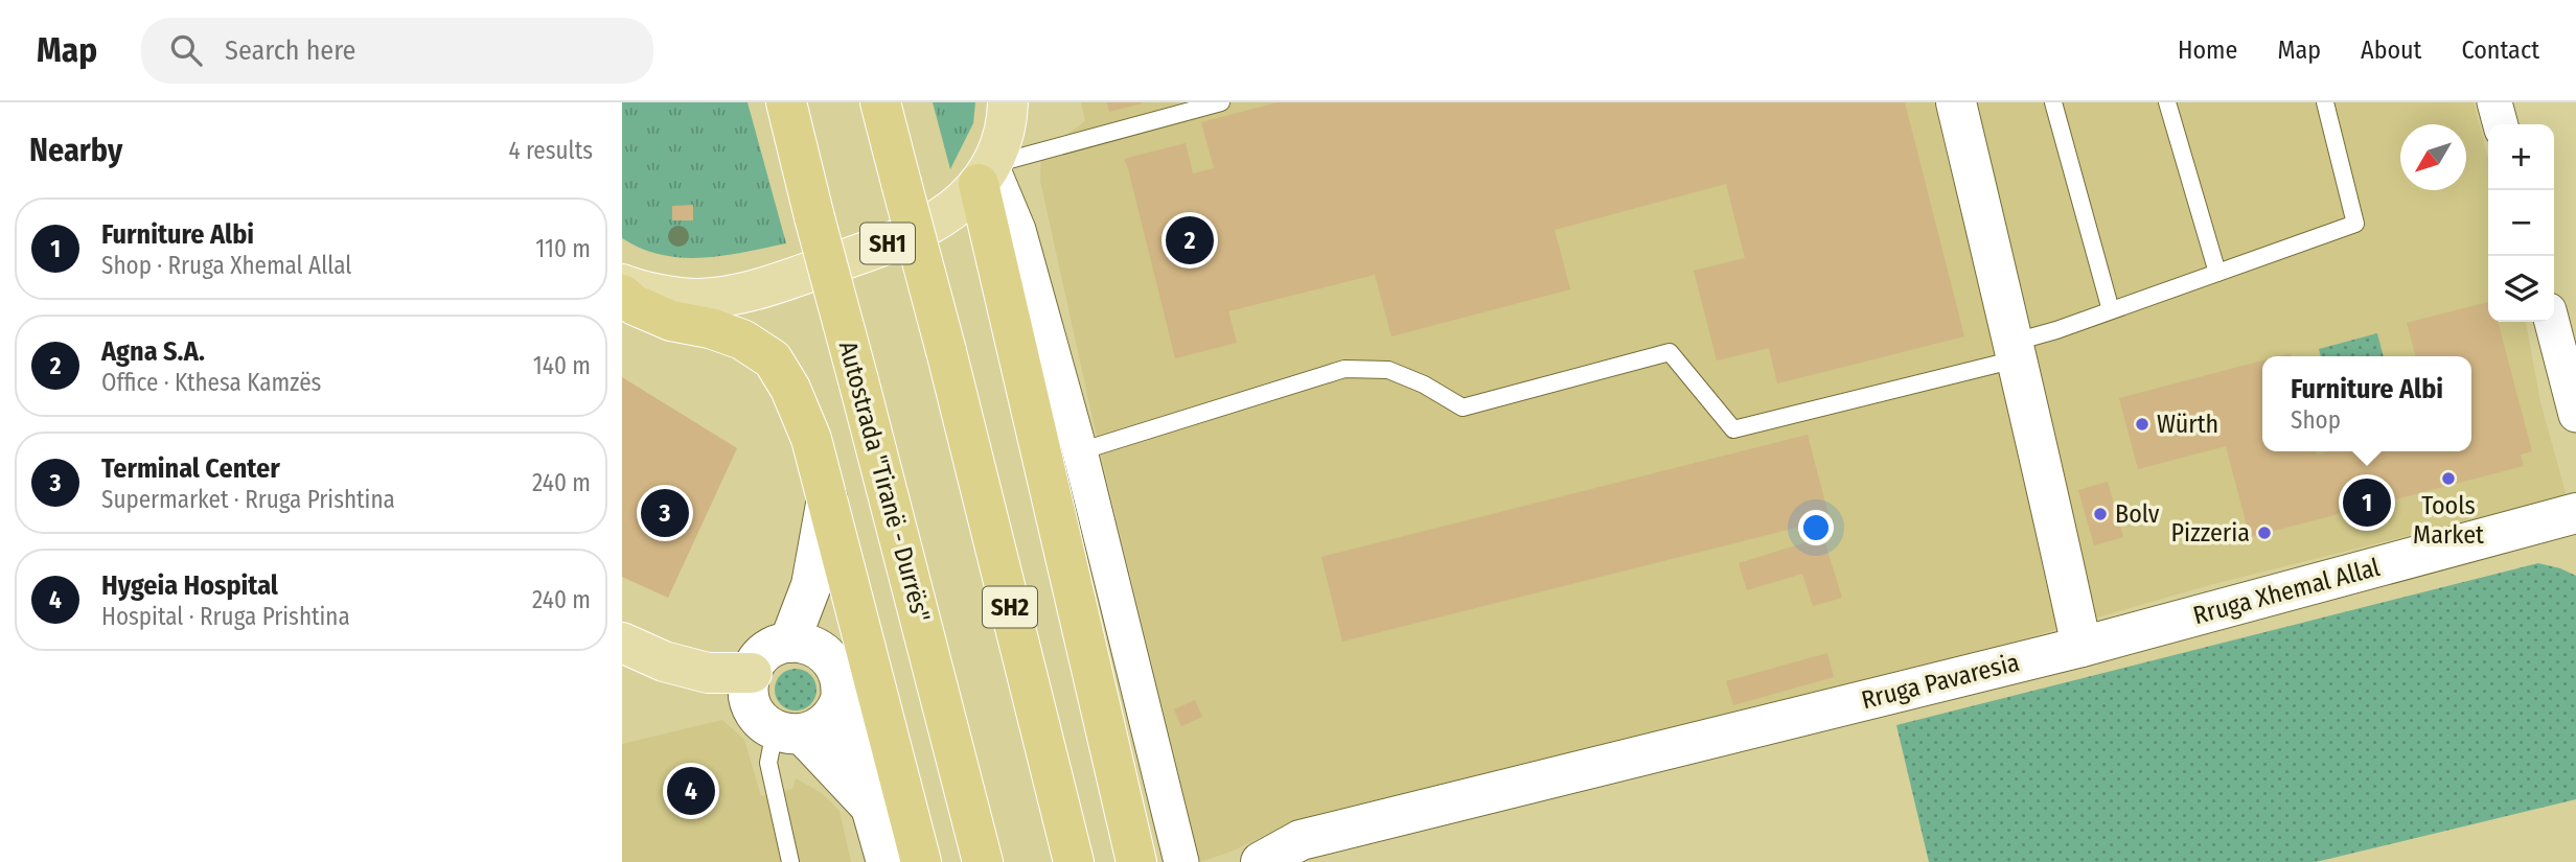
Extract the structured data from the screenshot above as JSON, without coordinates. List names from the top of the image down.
{
  "streets": {
    "highway": ["Autostrada \"Tiranë - Durrës\"", "SH2"],
    "main road": ["SH1", "Rruga Xhemal Allal", "Rruga Pavaresia"]
  },
  "crossings": [
    ["Rruga Xhemal Allal", "Rruga Pavaresia"]
  ],
  "places": [
    "Würth",
    "Tools Market",
    "Bolv",
    "Pizzeria"
  ],
  "north": "bottom left",
  "page": {
    "header": "Map",
    "search": "Search here",
    "nav": [
      "Home",
      "Map",
      "About",
      "Contact"
    ],
    "heading": ["Nearby", "4 results"],
    "map_buttons": ["+", "−"],
    "list": [
      {
        "mark": "1",
        "name": "Furniture Albi",
        "note": "Shop · Rruga Xhemal Allal",
        "value": "110 m"
      },
      {
        "mark": "2",
        "name": "Agna S.A.",
        "note": "Office · Kthesa Kamzës",
        "value": "140 m"
      },
      {
        "mark": "3",
        "name": "Terminal Center",
        "note": "Supermarket · Rruga Prishtina",
        "value": "240 m"
      },
      {
        "mark": "4",
        "name": "Hygeia Hospital",
        "note": "Hospital · Rruga Prishtina",
        "value": "240 m"
      }
    ],
    "pins": [
      "2",
      "1",
      "3",
      "4"
    ],
    "popup": ["Furniture Albi", "Shop"]
  }
}
